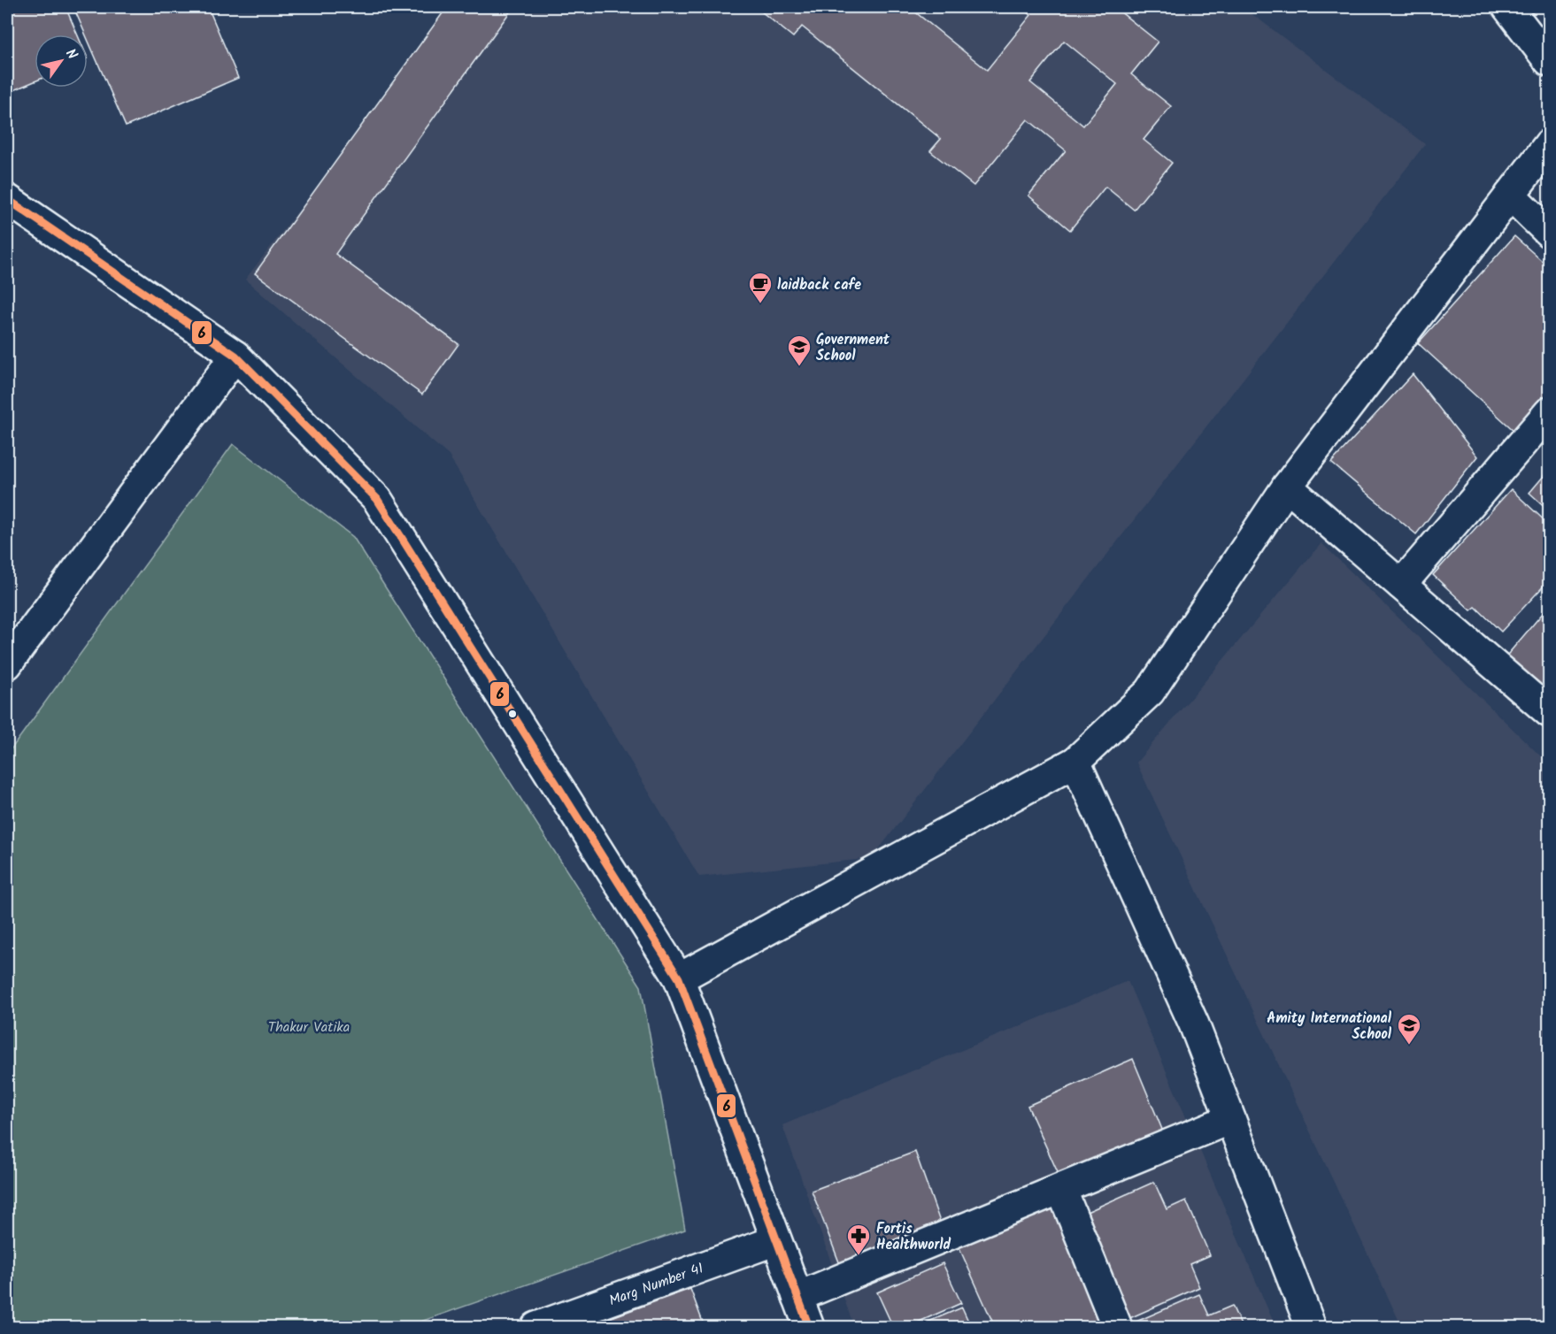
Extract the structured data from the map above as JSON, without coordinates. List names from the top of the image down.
{
  "streets": {
    "street": ["Marg Number 41"]
  },
  "parks": ["Thakur Vatika"],
  "places": {
    "cafe": ["laidback cafe"],
    "school or university": ["Government School", "Amity International School"],
    "pharmacy": ["Fortis Healthworld"]
  },
  "lines": ["transit line 6"],
  "north": "top right"
}
